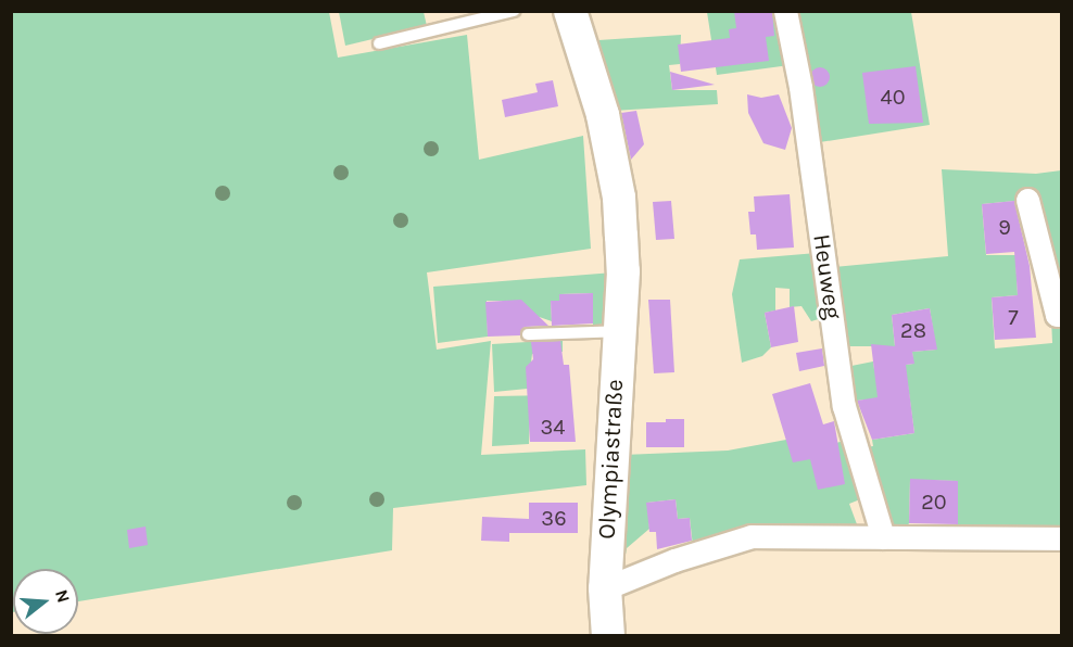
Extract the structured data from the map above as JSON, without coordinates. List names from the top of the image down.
{
  "streets": {
    "main road": ["Olympiastraße"],
    "street": ["Heuweg"]
  },
  "house_numbers": [
    "40",
    "9",
    "7",
    "28",
    "34",
    "20",
    "36"
  ],
  "north": "right"
}
